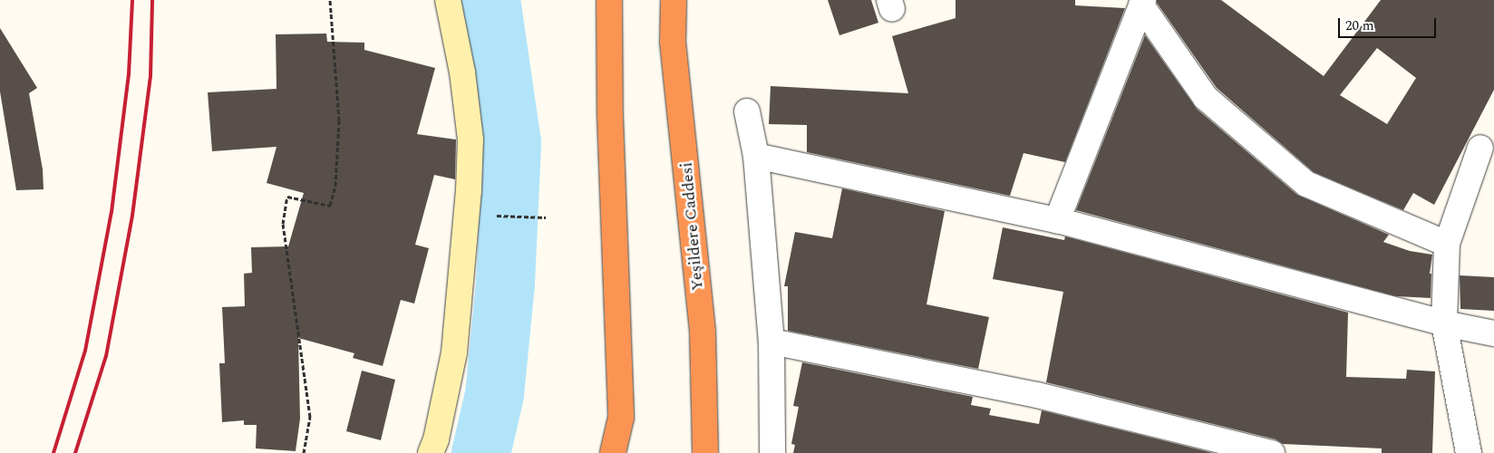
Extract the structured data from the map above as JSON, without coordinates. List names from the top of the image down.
{
  "streets": {
    "highway": ["Yeşildere Caddesi"]
  },
  "scale_bar": "20 m"
}
